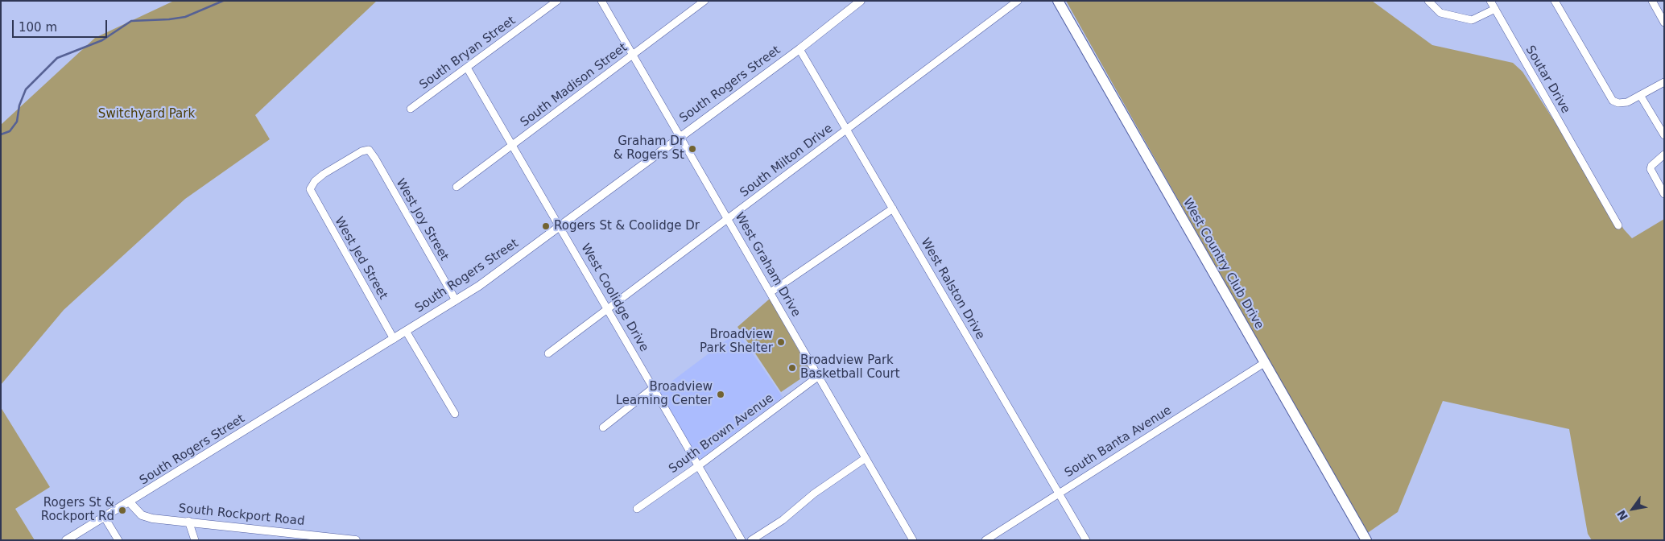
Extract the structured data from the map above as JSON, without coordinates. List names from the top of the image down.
{
  "streets": {
    "main road": ["West Country Club Drive"],
    "street": [
      "South Bryan Street",
      "Soutar Drive",
      "South Rogers Street",
      "South Madison Street",
      "South Milton Drive",
      "West Joy Street",
      "West Jed Street",
      "West Graham Drive",
      "West Ralston Drive",
      "West Coolidge Drive",
      "South Brown Avenue",
      "South Banta Avenue",
      "South Rockport Road"
    ]
  },
  "crossings": [
    ["South Bryan Street", "West Coolidge Drive"],
    ["South Rogers Street", "West Joy Street"],
    ["South Rogers Street", "West Jed Street"],
    ["South Rogers Street", "West Graham Drive"],
    ["South Rogers Street", "West Ralston Drive"],
    ["South Rogers Street", "West Coolidge Drive"],
    ["South Rogers Street", "South Rockport Road"],
    ["South Madison Street", "West Graham Drive"],
    ["South Madison Street", "West Coolidge Drive"],
    ["South Milton Drive", "West Graham Drive"],
    ["South Milton Drive", "West Ralston Drive"],
    ["South Milton Drive", "West Coolidge Drive"],
    ["West Joy Street", "West Jed Street"],
    ["West Country Club Drive", "South Banta Avenue"],
    ["West Graham Drive", "South Brown Avenue"],
    ["West Ralston Drive", "South Banta Avenue"],
    ["West Coolidge Drive", "South Brown Avenue"]
  ],
  "parks": ["Switchyard Park"],
  "places": [
    "Graham Dr & Rogers St",
    "Rogers St & Coolidge Dr",
    "Broadview Park Shelter",
    "Broadview Park Basketball Court",
    "Broadview Learning Center",
    "Rogers St & Rockport Rd"
  ],
  "scale_bar": "100 m",
  "north": "bottom left"
}
